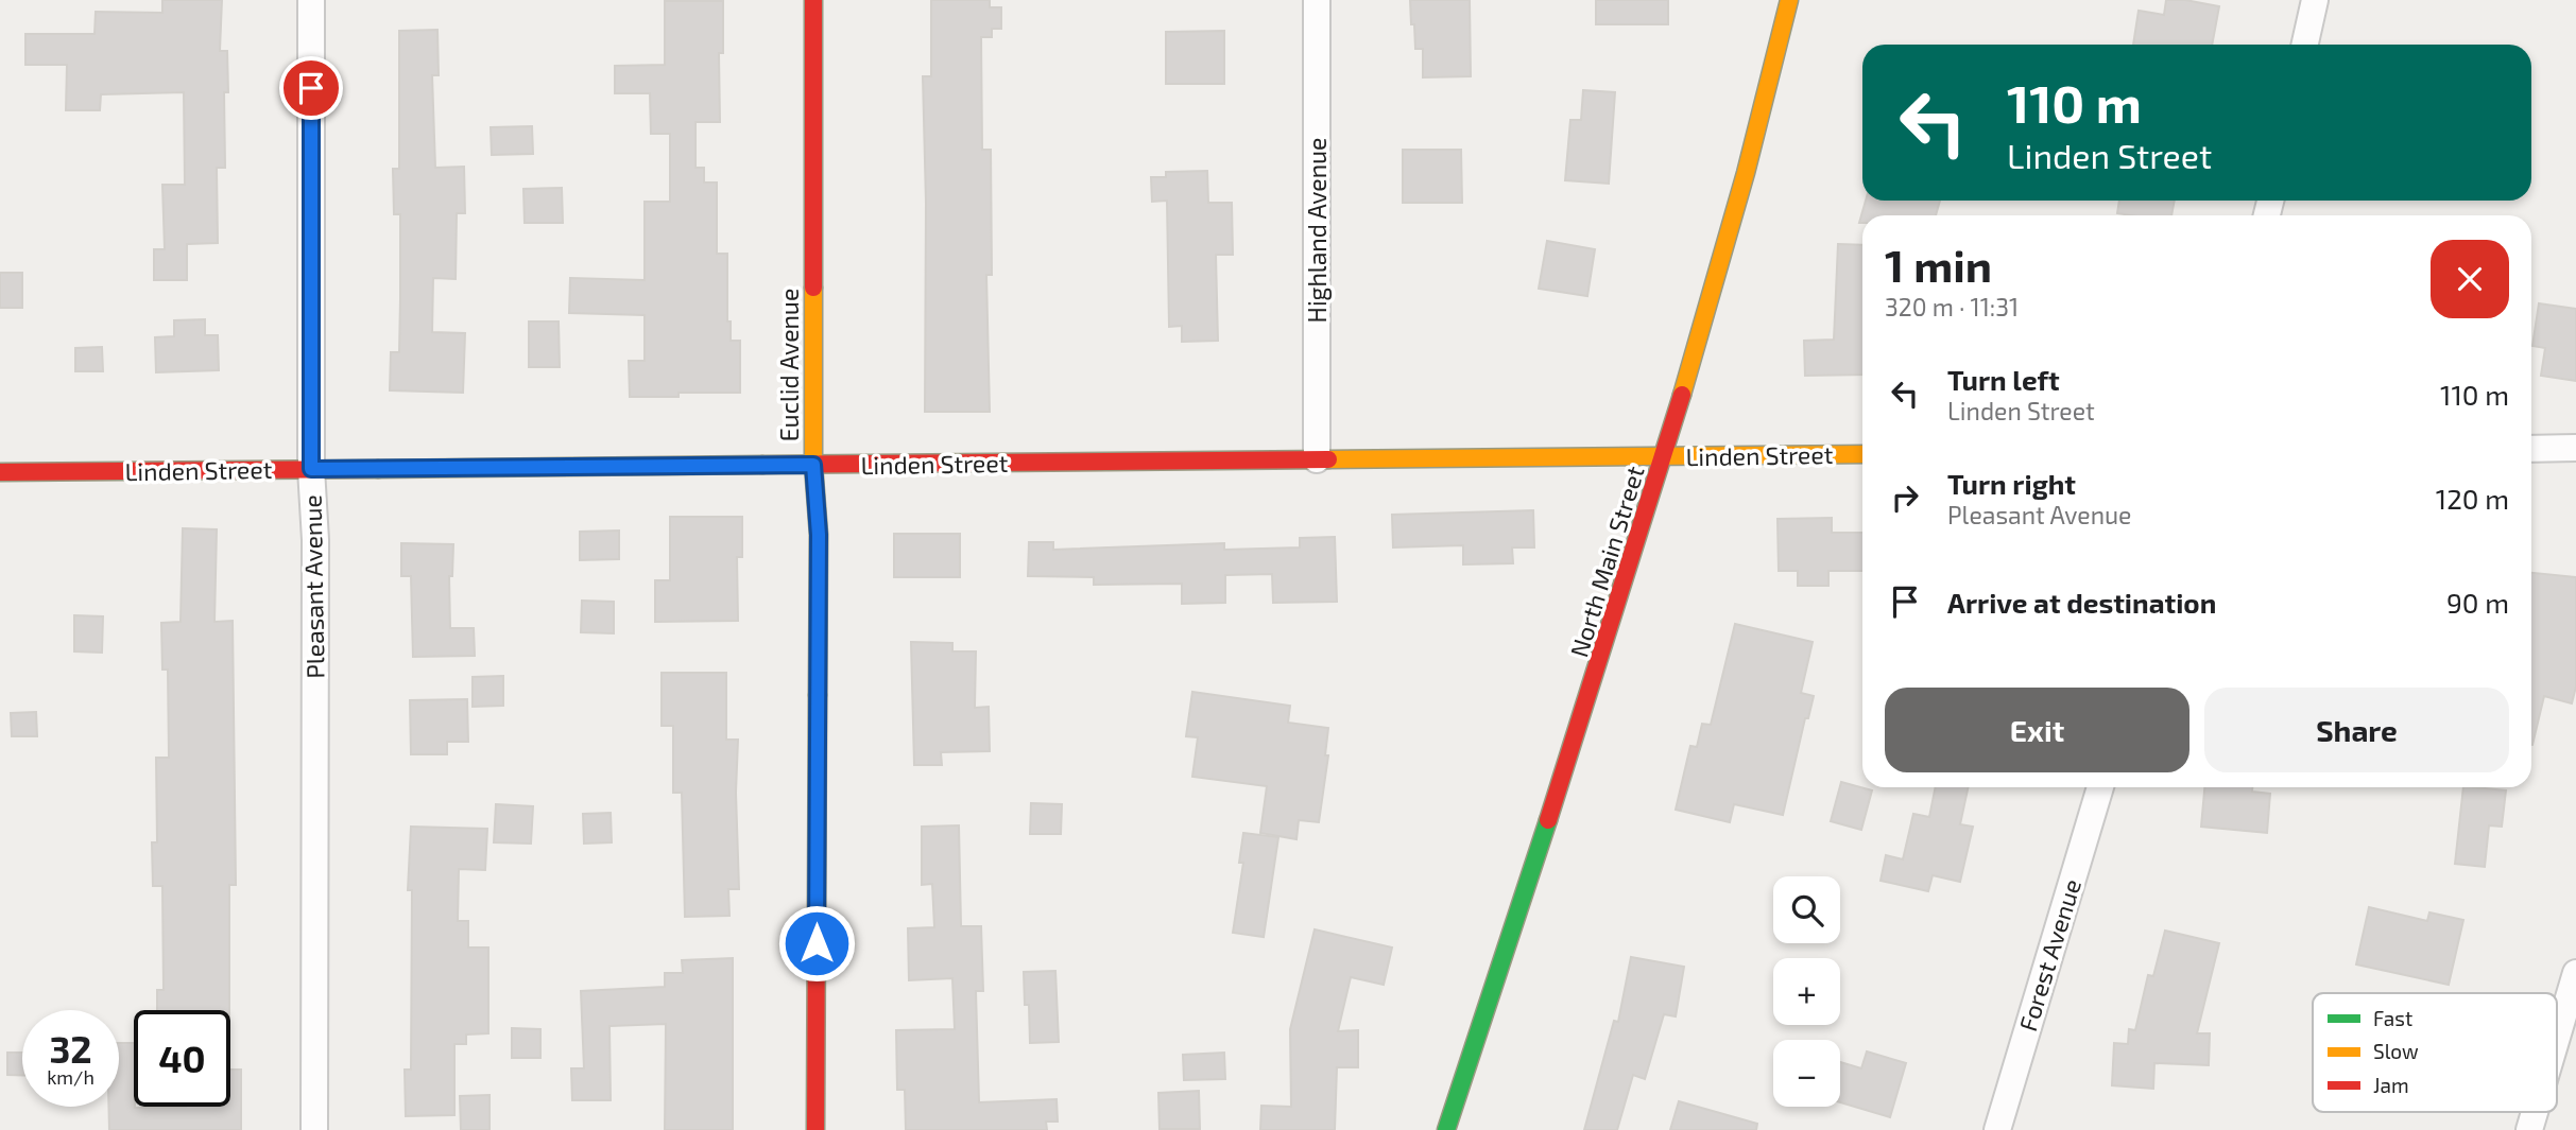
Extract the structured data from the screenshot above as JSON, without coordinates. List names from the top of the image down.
{
  "streets": {
    "street": [
      "Highland Avenue",
      "Euclid Avenue",
      "Linden Street",
      "North Main Street",
      "Pleasant Avenue",
      "Forest Avenue"
    ]
  },
  "crossings": [
    ["Highland Avenue", "Linden Street"],
    ["Euclid Avenue", "Linden Street"],
    ["Linden Street", "North Main Street"],
    ["Linden Street", "Pleasant Avenue"]
  ],
  "legend": ["Fast", "Slow", "Jam"],
  "page": {
    "turn": ["110 m", "Linden Street"],
    "heading": ["1 min", "320 m · 11:31"],
    "list": [
      {
        "name": "Turn left",
        "note": "Linden Street",
        "value": "110 m"
      },
      {
        "name": "Turn right",
        "note": "Pleasant Avenue",
        "value": "120 m"
      },
      {
        "name": "Arrive at destination",
        "value": "90 m"
      }
    ],
    "buttons": ["Exit", "Share"],
    "map_buttons": ["+", "−"],
    "speed": "32 km/h",
    "limit": "40"
  }
}
